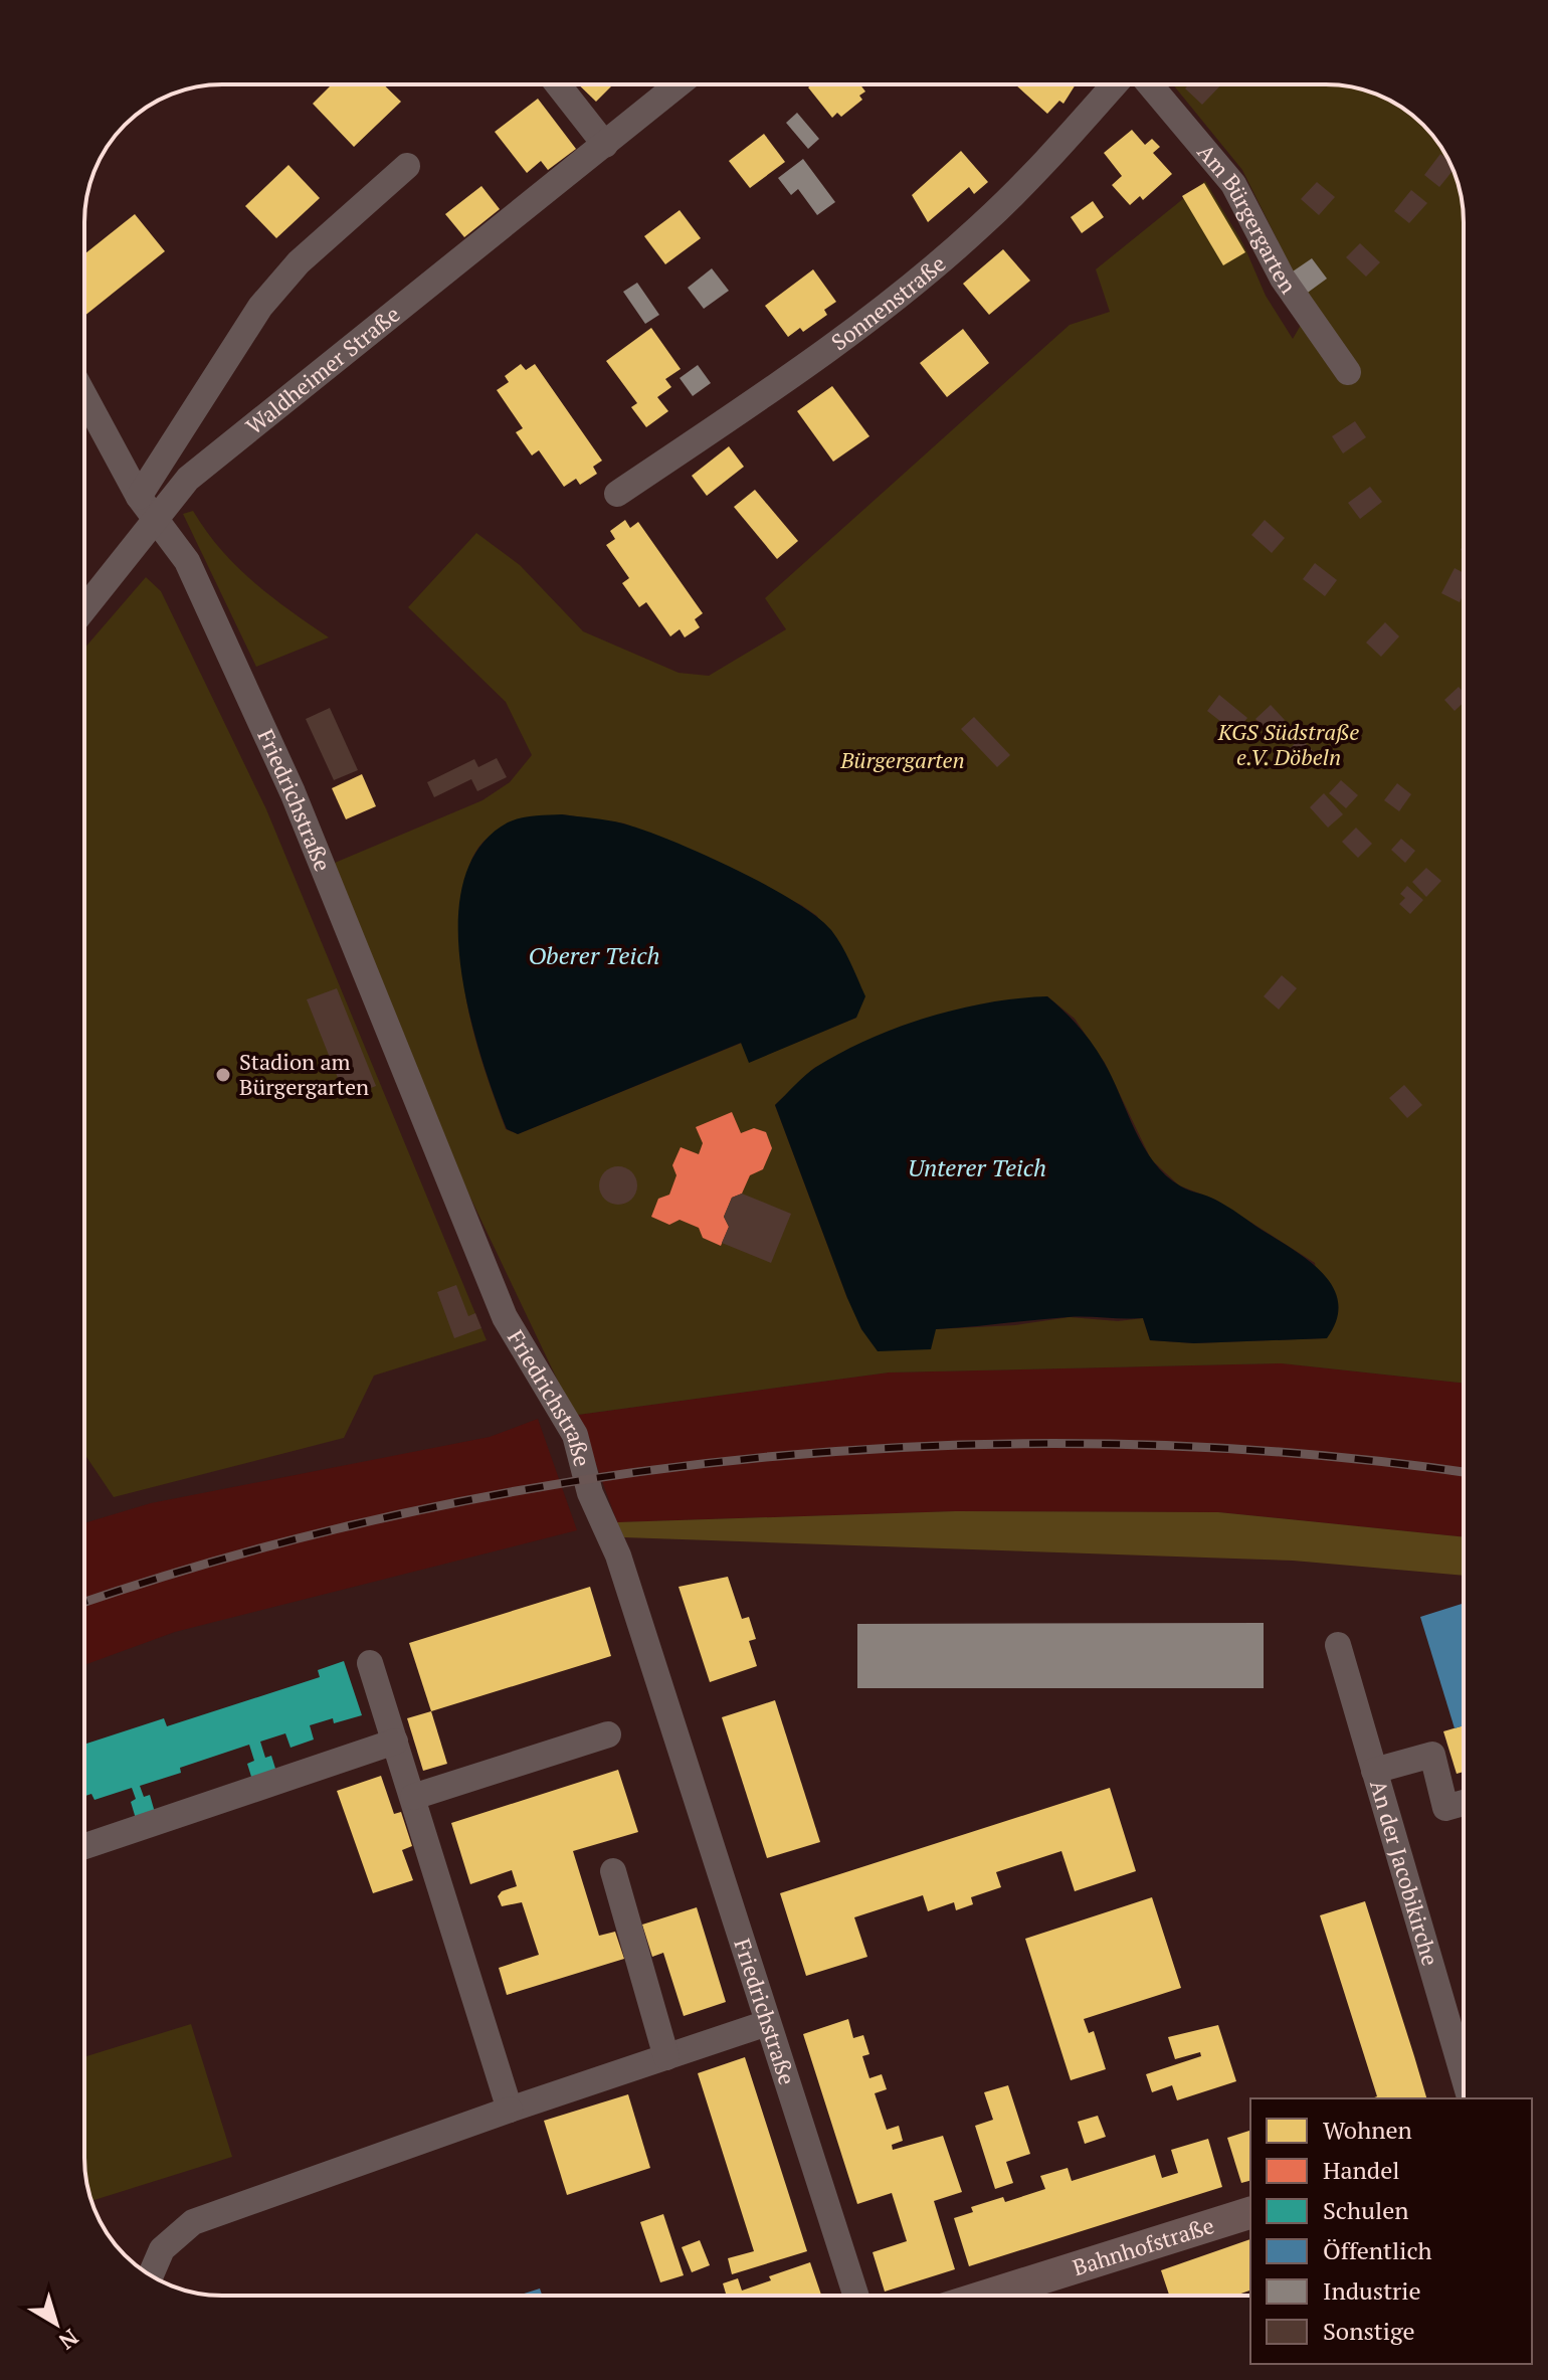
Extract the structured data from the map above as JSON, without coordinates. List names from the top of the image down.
{
  "streets": {
    "main road": ["Bahnhofstraße"],
    "street": [
      "Am Bürgergarten",
      "Sonnenstraße",
      "Waldheimer Straße",
      "Friedrichstraße",
      "An der Jacobikirche"
    ]
  },
  "crossings": [
    ["Waldheimer Straße", "Friedrichstraße"]
  ],
  "water": ["Oberer Teich", "Unterer Teich"],
  "parks": ["KGS Südstraße e.V. Döbeln", "Bürgergarten"],
  "places": ["Stadion am Bürgergarten"],
  "legend": [
    "Wohnen",
    "Handel",
    "Schulen",
    "Öffentlich",
    "Industrie",
    "Sonstige"
  ],
  "north": "bottom right"
}
